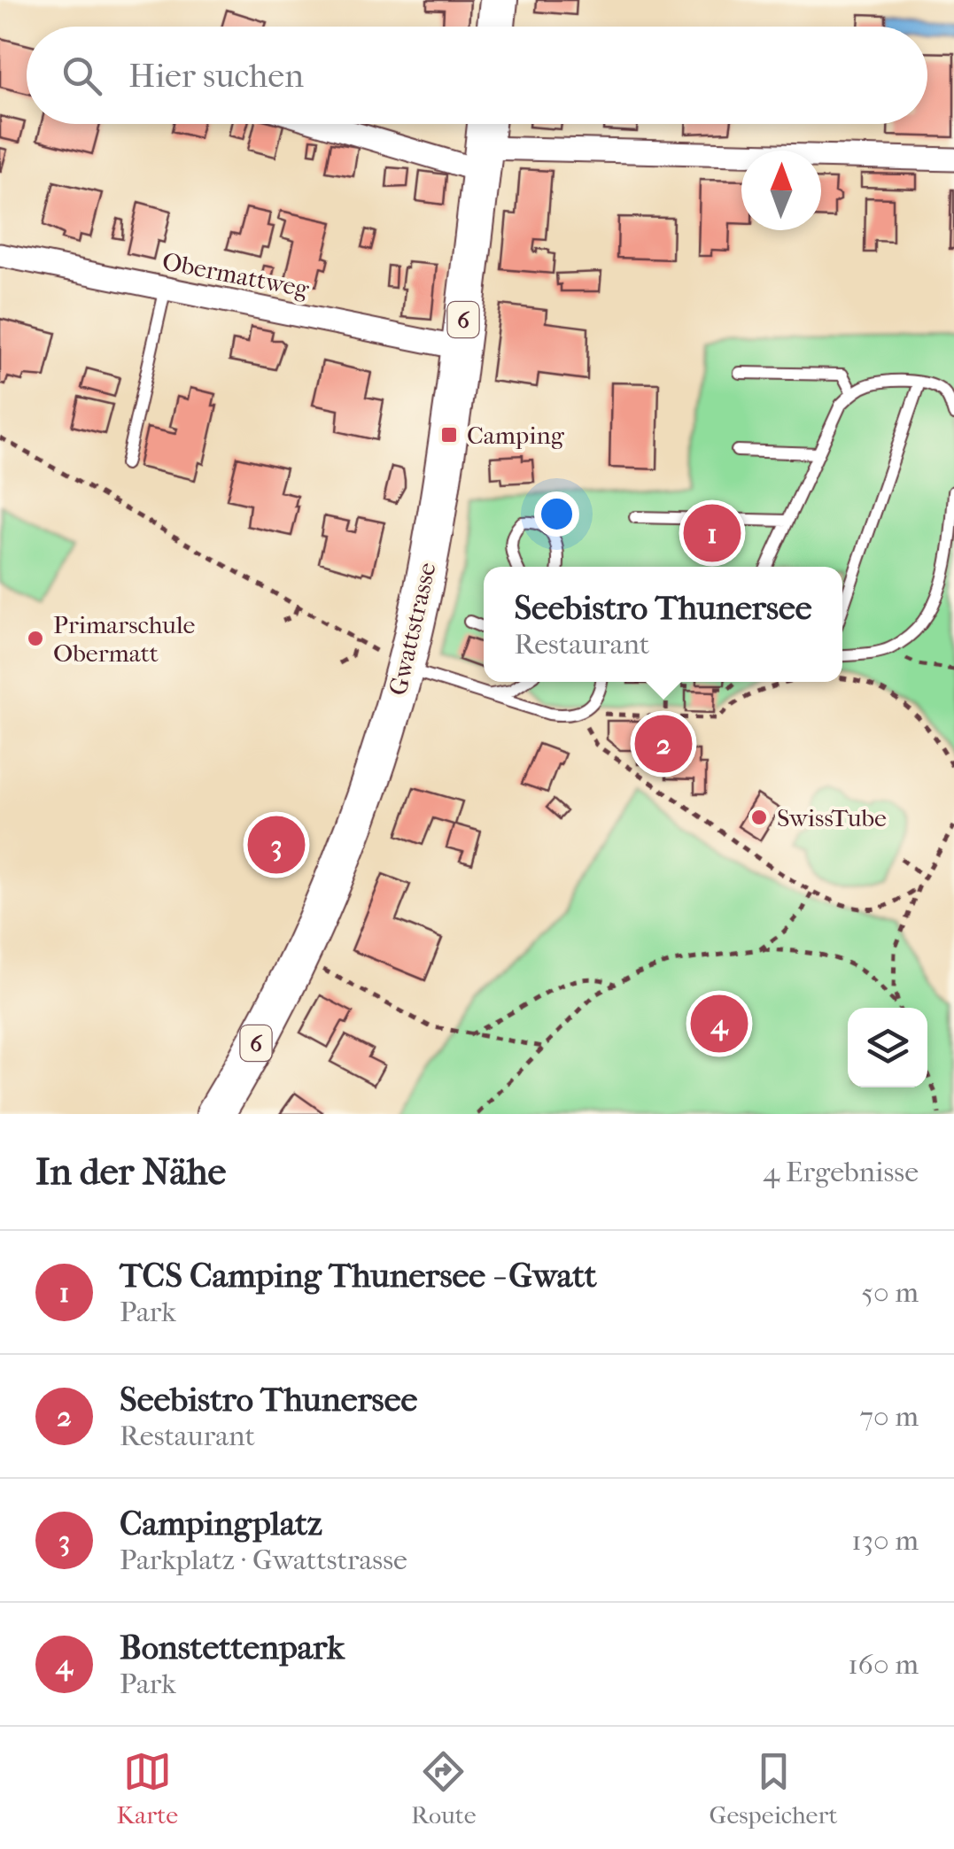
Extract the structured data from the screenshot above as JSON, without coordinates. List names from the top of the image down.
{
  "streets": {
    "main road": ["6", "Gwattstrasse"],
    "street": ["Obermattweg"]
  },
  "crossings": [
    ["Obermattweg", "Gwattstrasse"]
  ],
  "places": {
    "transit": ["Camping"],
    "other": ["Primarschule Obermatt", "SwissTube"]
  },
  "north": "top",
  "page": {
    "search": "Hier suchen",
    "pins": [
      "1",
      "2",
      "3",
      "4"
    ],
    "popup": ["Seebistro Thunersee", "Restaurant"],
    "heading": ["In der Nähe", "4 Ergebnisse"],
    "list": [
      {
        "mark": "1",
        "name": "TCS Camping Thunersee - Gwatt",
        "note": "Park",
        "value": "50 m"
      },
      {
        "mark": "2",
        "name": "Seebistro Thunersee",
        "note": "Restaurant",
        "value": "70 m"
      },
      {
        "mark": "3",
        "name": "Campingplatz",
        "note": "Parkplatz · Gwattstrasse",
        "value": "130 m"
      },
      {
        "mark": "4",
        "name": "Bonstettenpark",
        "note": "Park",
        "value": "160 m"
      }
    ],
    "nav": ["Karte", "Route", "Gespeichert"]
  }
}
